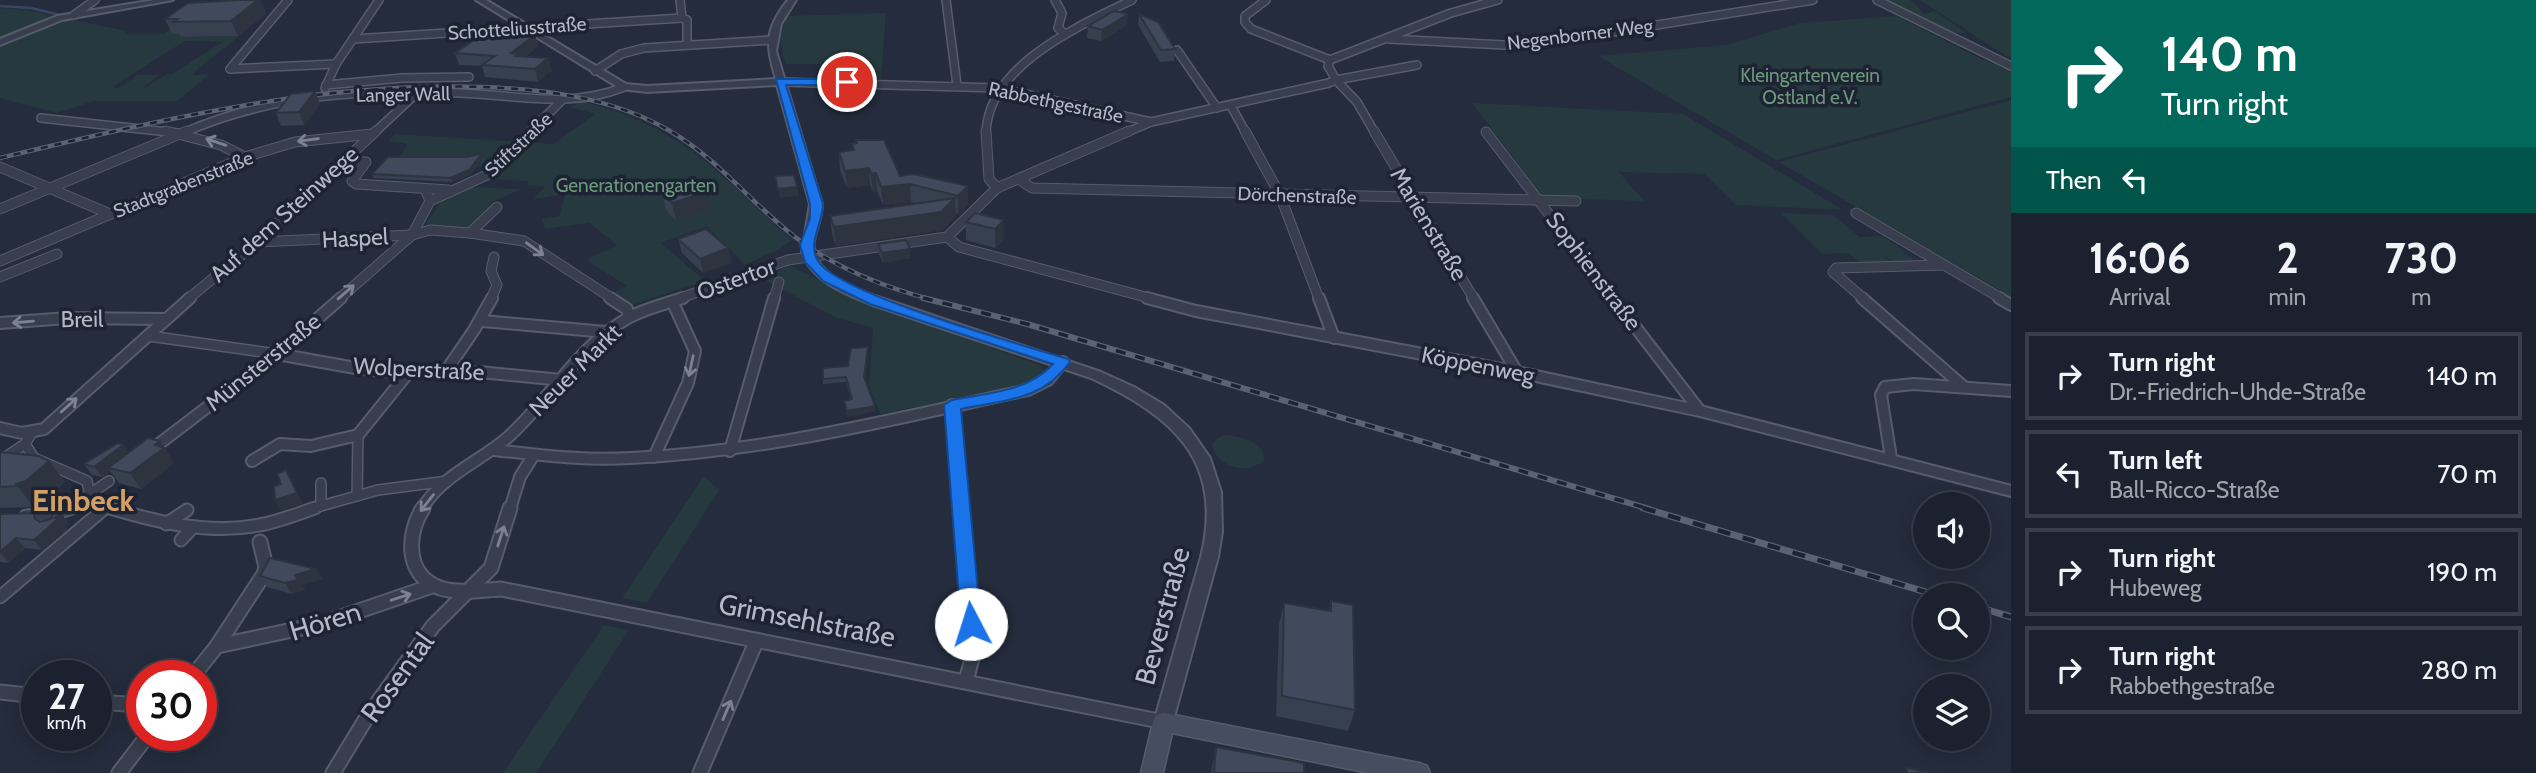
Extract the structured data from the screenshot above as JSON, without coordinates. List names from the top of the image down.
{
  "streets": {
    "main road": ["Beverstraße", "Grimsehlstraße"],
    "street": [
      "Schotteliusstraße",
      "Negenborner Weg",
      "Langer Wall",
      "Rabbethgestraße",
      "Stiftstraße",
      "Stadtgrabenstraße",
      "Dörchenstraße",
      "Auf dem Steinwege",
      "Marienstraße",
      "Haspel",
      "Sophienstraße",
      "Ostertor",
      "Breil",
      "Münsterstraße",
      "Köppenweg",
      "Wolperstraße",
      "Neuer Markt",
      "Hören",
      "Rosental"
    ]
  },
  "crossings": [
    ["Langer Wall", "Rabbethgestraße"],
    ["Langer Wall", "Stiftstraße"],
    ["Langer Wall", "Auf dem Steinwege"],
    ["Stadtgrabenstraße", "Auf dem Steinwege"],
    ["Dörchenstraße", "Marienstraße"],
    ["Dörchenstraße", "Sophienstraße"],
    ["Auf dem Steinwege", "Haspel"],
    ["Auf dem Steinwege", "Breil"],
    ["Marienstraße", "Köppenweg"],
    ["Haspel", "Münsterstraße"],
    ["Haspel", "Neuer Markt"],
    ["Sophienstraße", "Köppenweg"],
    ["Ostertor", "Köppenweg"],
    ["Ostertor", "Neuer Markt"],
    ["Münsterstraße", "Wolperstraße"],
    ["Wolperstraße", "Neuer Markt"],
    ["Neuer Markt", "Grimsehlstraße"],
    ["Neuer Markt", "Hören"],
    ["Beverstraße", "Grimsehlstraße"],
    ["Grimsehlstraße", "Hören"],
    ["Grimsehlstraße", "Rosental"]
  ],
  "one_way": ["Münsterstraße", "Hören", "Rosental"],
  "districts": ["Einbeck"],
  "parks": ["Kleingartenverein Ostland e.V.", "Generationengarten"],
  "page": {
    "turn": ["140 m", "Turn right"],
    "then": "Then",
    "eta": [
      "16:06",
      "Arrival",
      "2",
      "min",
      "730",
      "m"
    ],
    "list": [
      {
        "name": "Turn right",
        "note": "Dr.-Friedrich-Uhde-Straße",
        "value": "140 m"
      },
      {
        "name": "Turn left",
        "note": "Ball-Ricco-Straße",
        "value": "70 m"
      },
      {
        "name": "Turn right",
        "note": "Hubeweg",
        "value": "190 m"
      },
      {
        "name": "Turn right",
        "note": "Rabbethgestraße",
        "value": "280 m"
      }
    ],
    "speed": "27 km/h",
    "limit": "30"
  }
}
